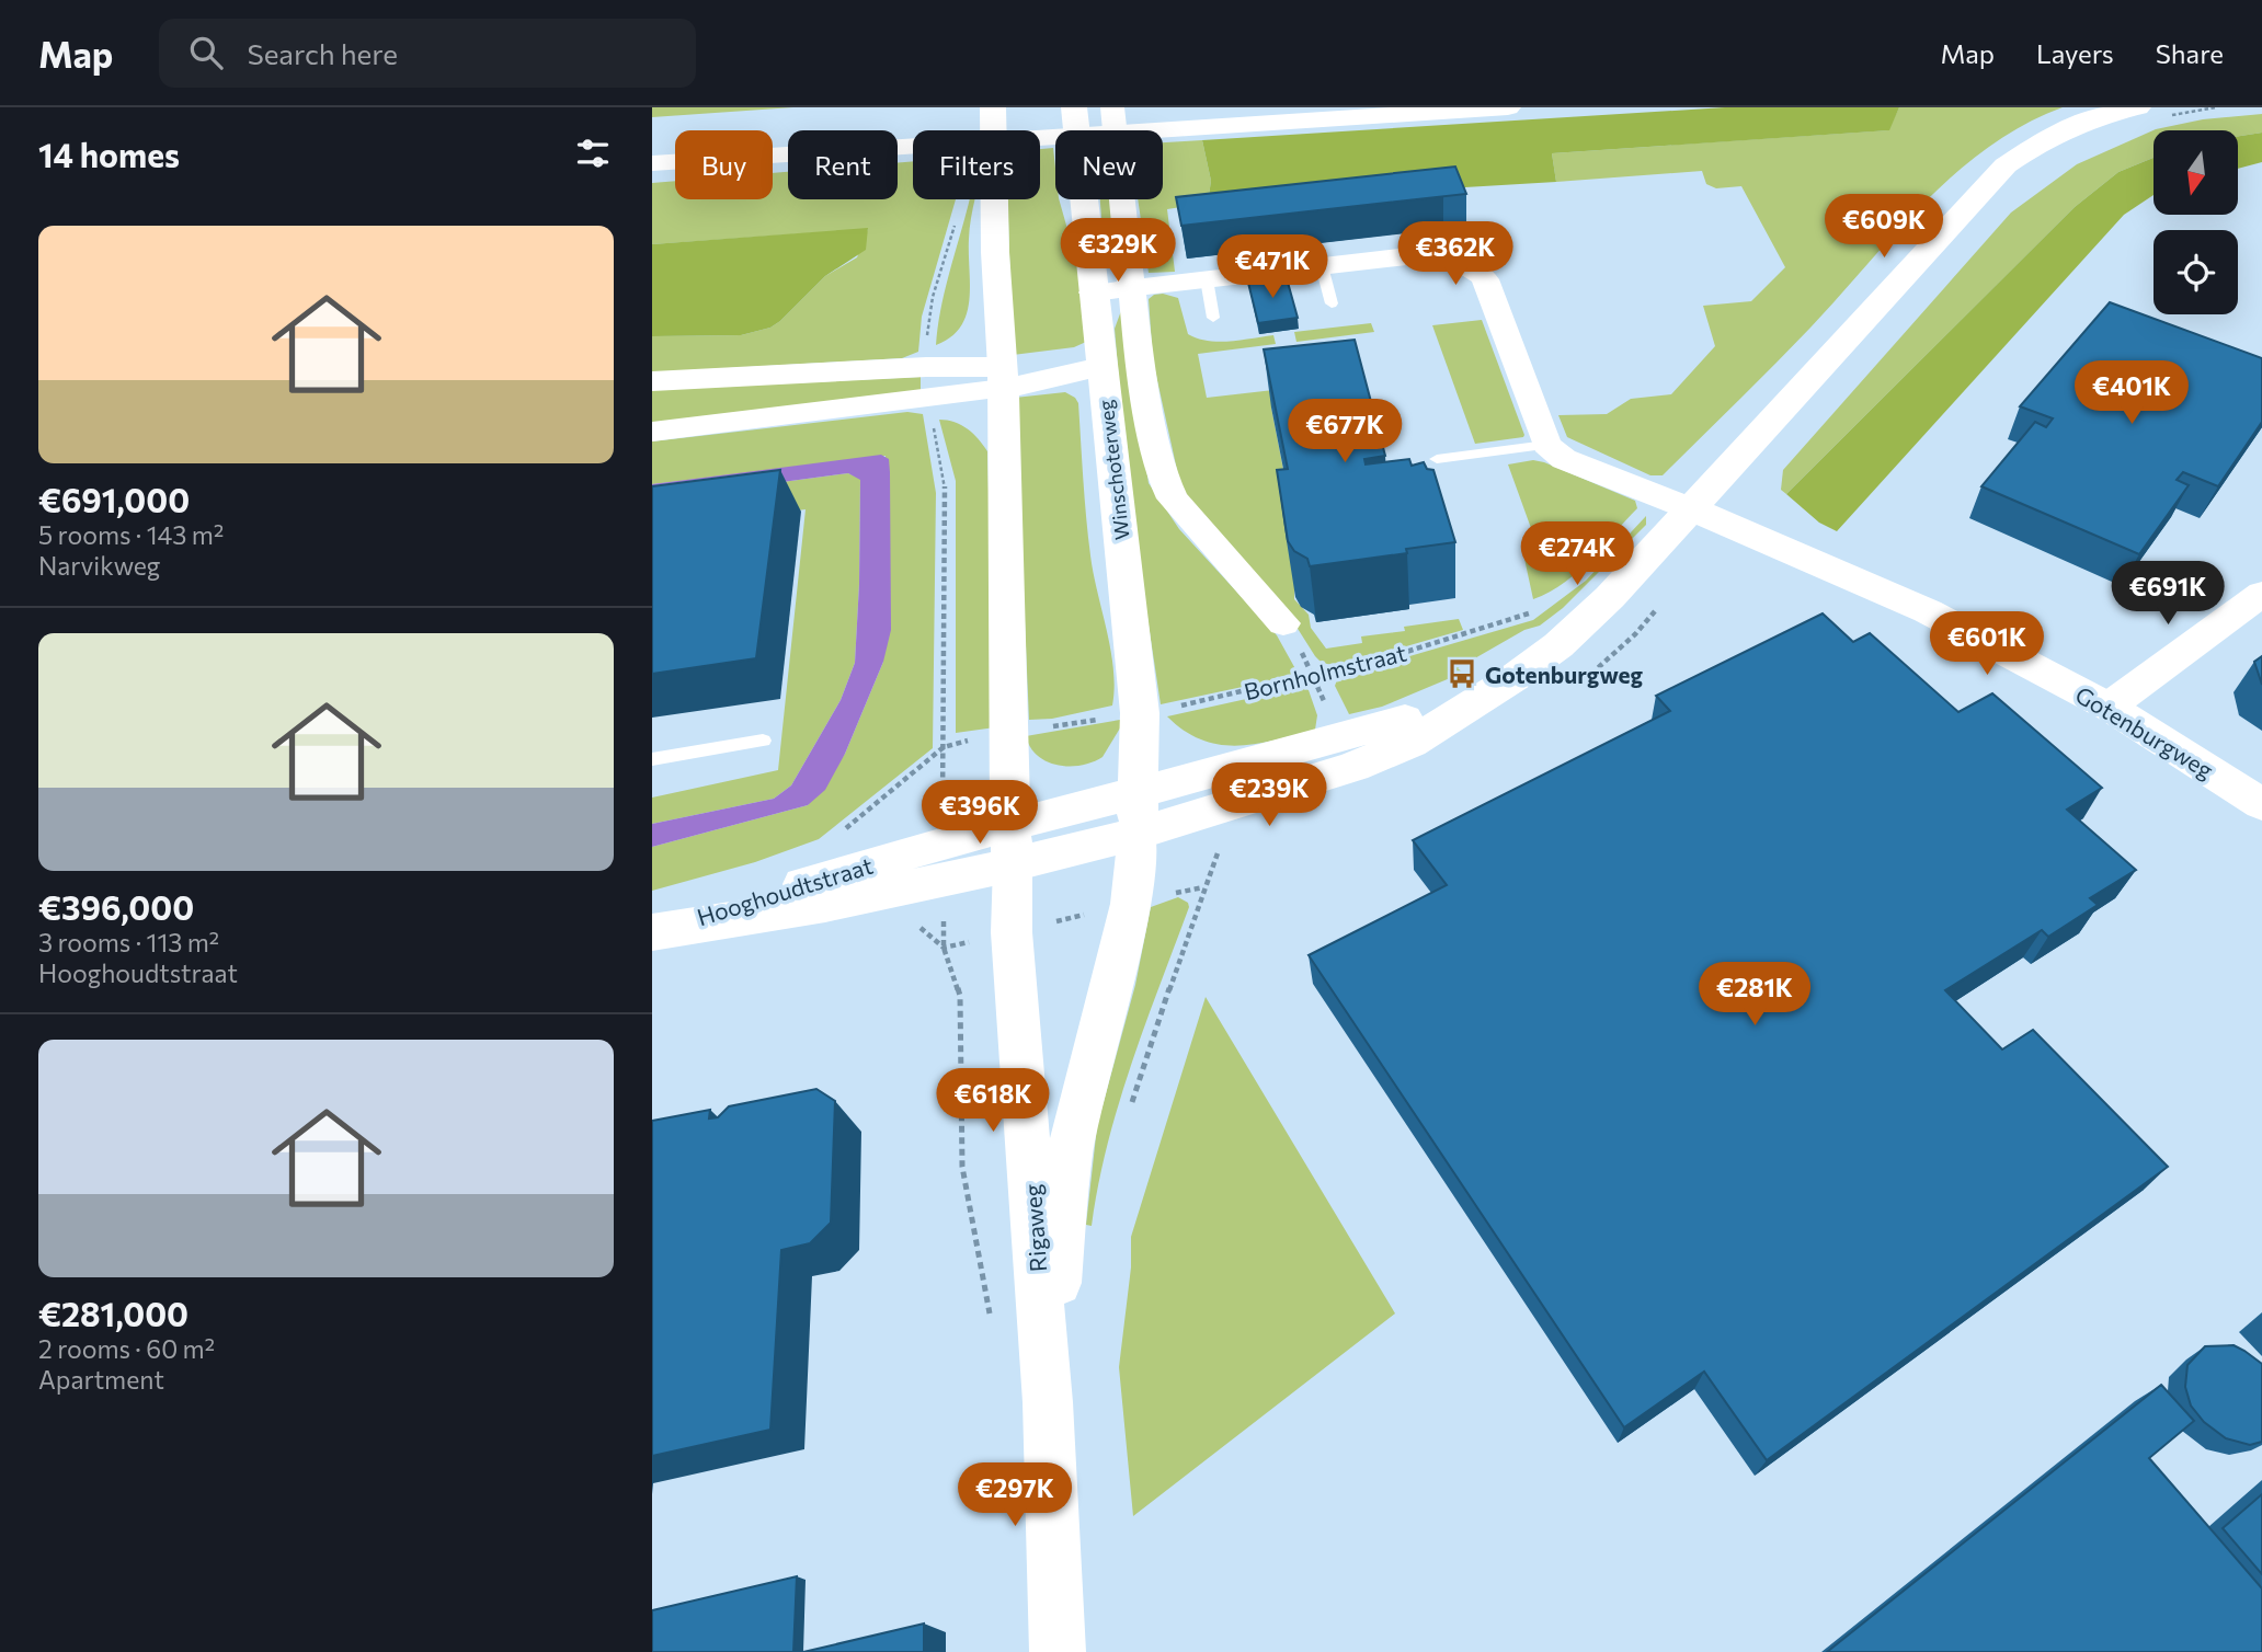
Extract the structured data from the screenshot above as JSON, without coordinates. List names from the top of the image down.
{
  "streets": {
    "main road": ["Winschoterweg", "Gotenburgweg", "Hooghoudtstraat"],
    "street": ["Rigaweg"],
    "path": ["Bornholmstraat"]
  },
  "crossings": [
    ["Winschoterweg", "Bornholmstraat"],
    ["Winschoterweg", "Hooghoudtstraat"],
    ["Winschoterweg", "Rigaweg"],
    ["Bornholmstraat", "Hooghoudtstraat"],
    ["Hooghoudtstraat", "Rigaweg"]
  ],
  "places": {
    "bus stop": ["Gotenburgweg"]
  },
  "north": "bottom",
  "page": {
    "header": "Map",
    "search": "Search here",
    "nav": ["Map", "Layers", "Share"],
    "heading": "14 homes",
    "chip": [
      "Buy",
      "Rent",
      "Filters",
      "New"
    ],
    "price": [
      "€609K",
      "€329K",
      "€362K",
      "€471K",
      "€401K",
      "€677K",
      "€274K",
      "€691K",
      "€601K",
      "€239K",
      "€396K",
      "€281K",
      "€618K",
      "€297K"
    ],
    "list": [
      {
        "name": "€691,000",
        "note": "5 rooms · 143 m² · Narvikweg"
      },
      {
        "name": "€396,000",
        "note": "3 rooms · 113 m² · Hooghoudtstraat"
      },
      {
        "name": "€281,000",
        "note": "2 rooms · 60 m² · Apartment"
      }
    ]
  }
}
